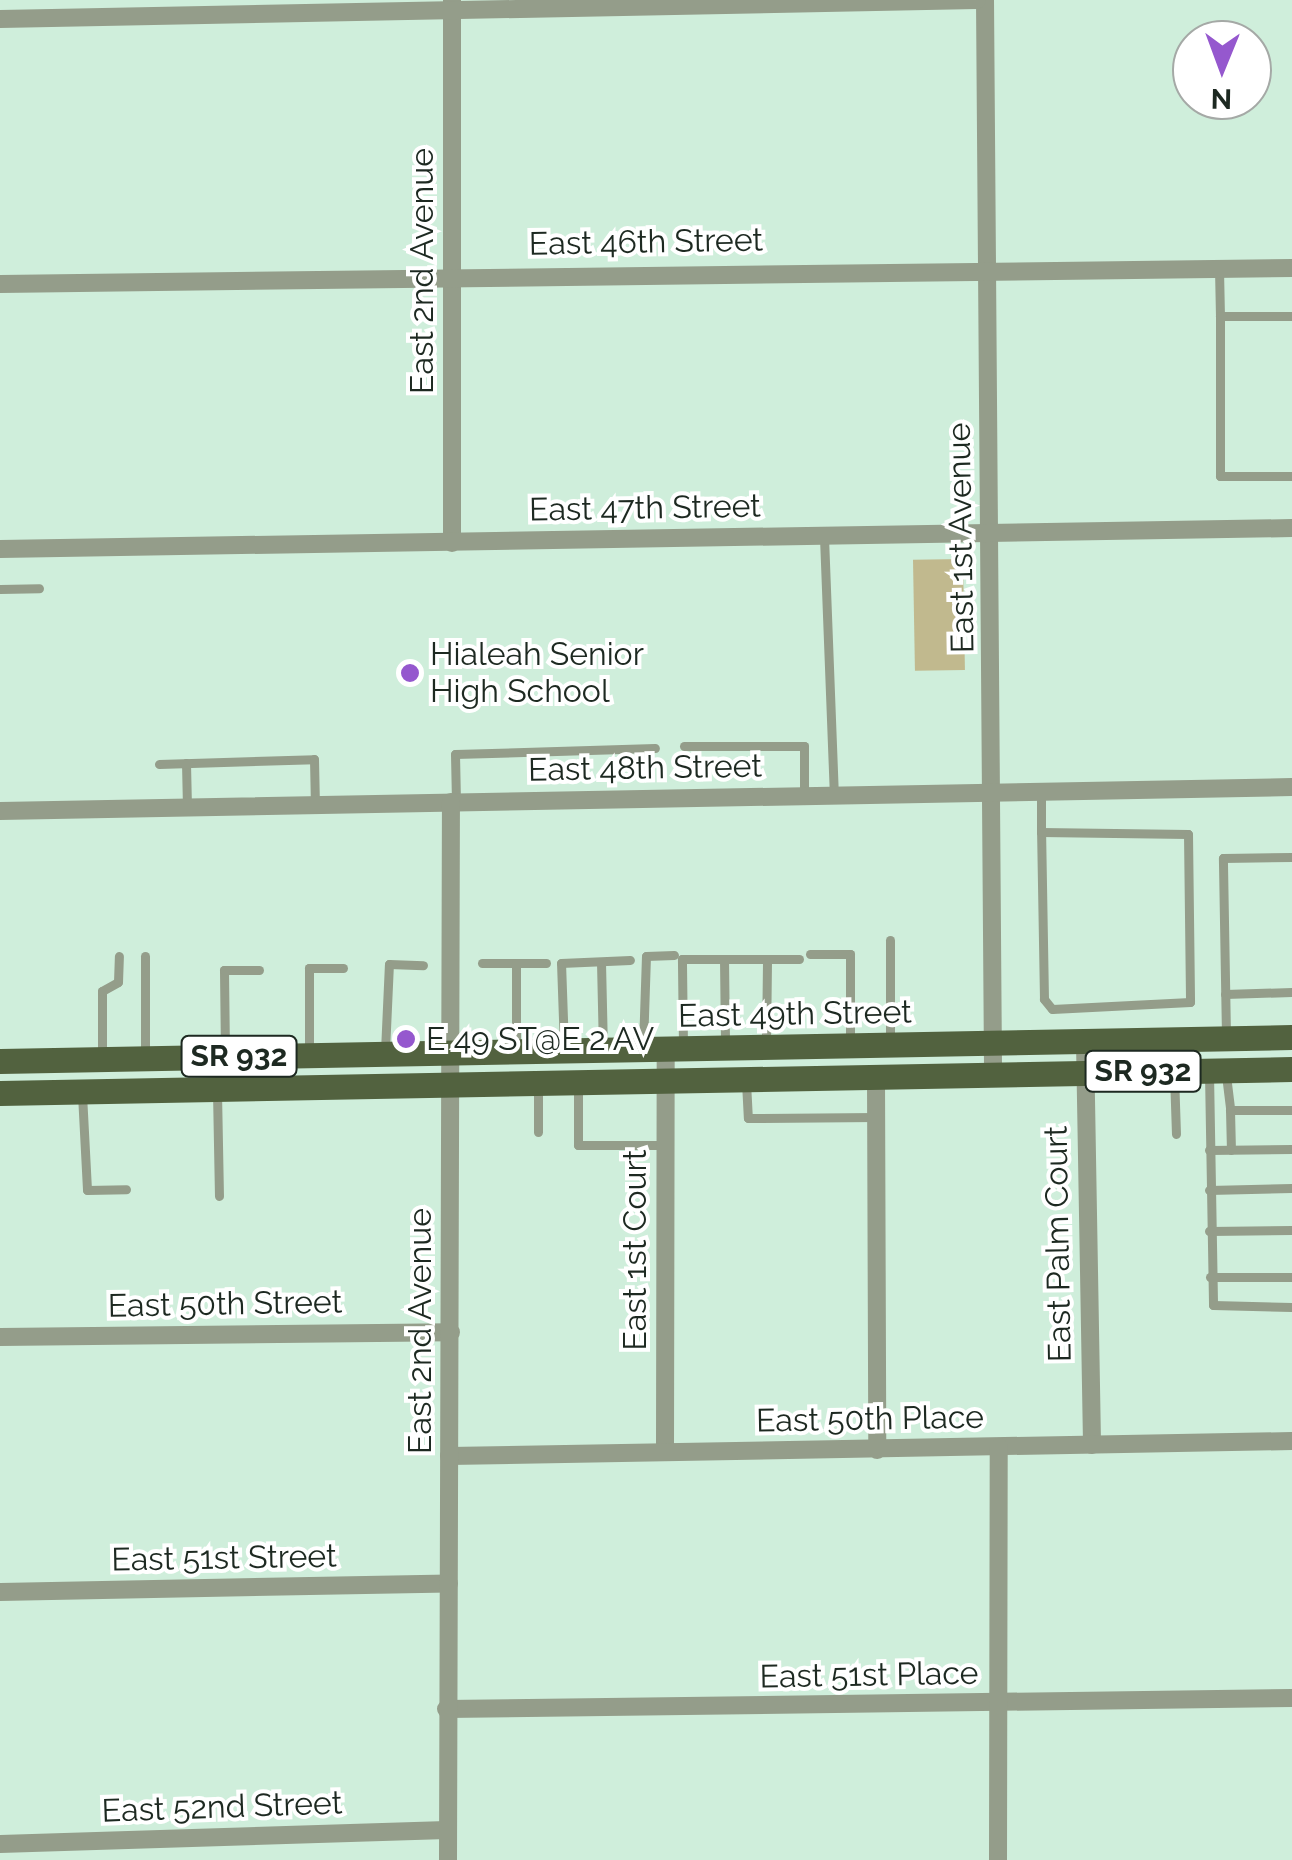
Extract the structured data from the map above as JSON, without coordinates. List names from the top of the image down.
{
  "streets": {
    "main road": ["East 49th Street", "SR 932"],
    "street": [
      "East 46th Street",
      "East 2nd Avenue",
      "East 47th Street",
      "East 1st Avenue",
      "East 48th Street",
      "East Palm Court",
      "East 1st Court",
      "East 50th Street",
      "East 50th Place",
      "East 51st Street",
      "East 51st Place",
      "East 52nd Street"
    ]
  },
  "crossings": [
    ["East 46th Street", "East 2nd Avenue"],
    ["East 46th Street", "East 1st Avenue"],
    ["East 2nd Avenue", "East 47th Street"],
    ["East 2nd Avenue", "East 48th Street"],
    ["East 2nd Avenue", "East 49th Street"],
    ["East 2nd Avenue", "East 50th Street"],
    ["East 2nd Avenue", "East 50th Place"],
    ["East 2nd Avenue", "East 51st Street"],
    ["East 2nd Avenue", "East 51st Place"],
    ["East 2nd Avenue", "East 52nd Street"],
    ["East 47th Street", "East 1st Avenue"],
    ["East 1st Avenue", "East 48th Street"],
    ["East 1st Avenue", "East 49th Street"],
    ["East 49th Street", "East Palm Court"],
    ["East 49th Street", "East 1st Court"],
    ["East Palm Court", "East 50th Place"],
    ["East 1st Court", "East 50th Place"]
  ],
  "places": ["Hialeah Senior High School", "E 49 ST@E 2 AV"],
  "north": "bottom"
}
